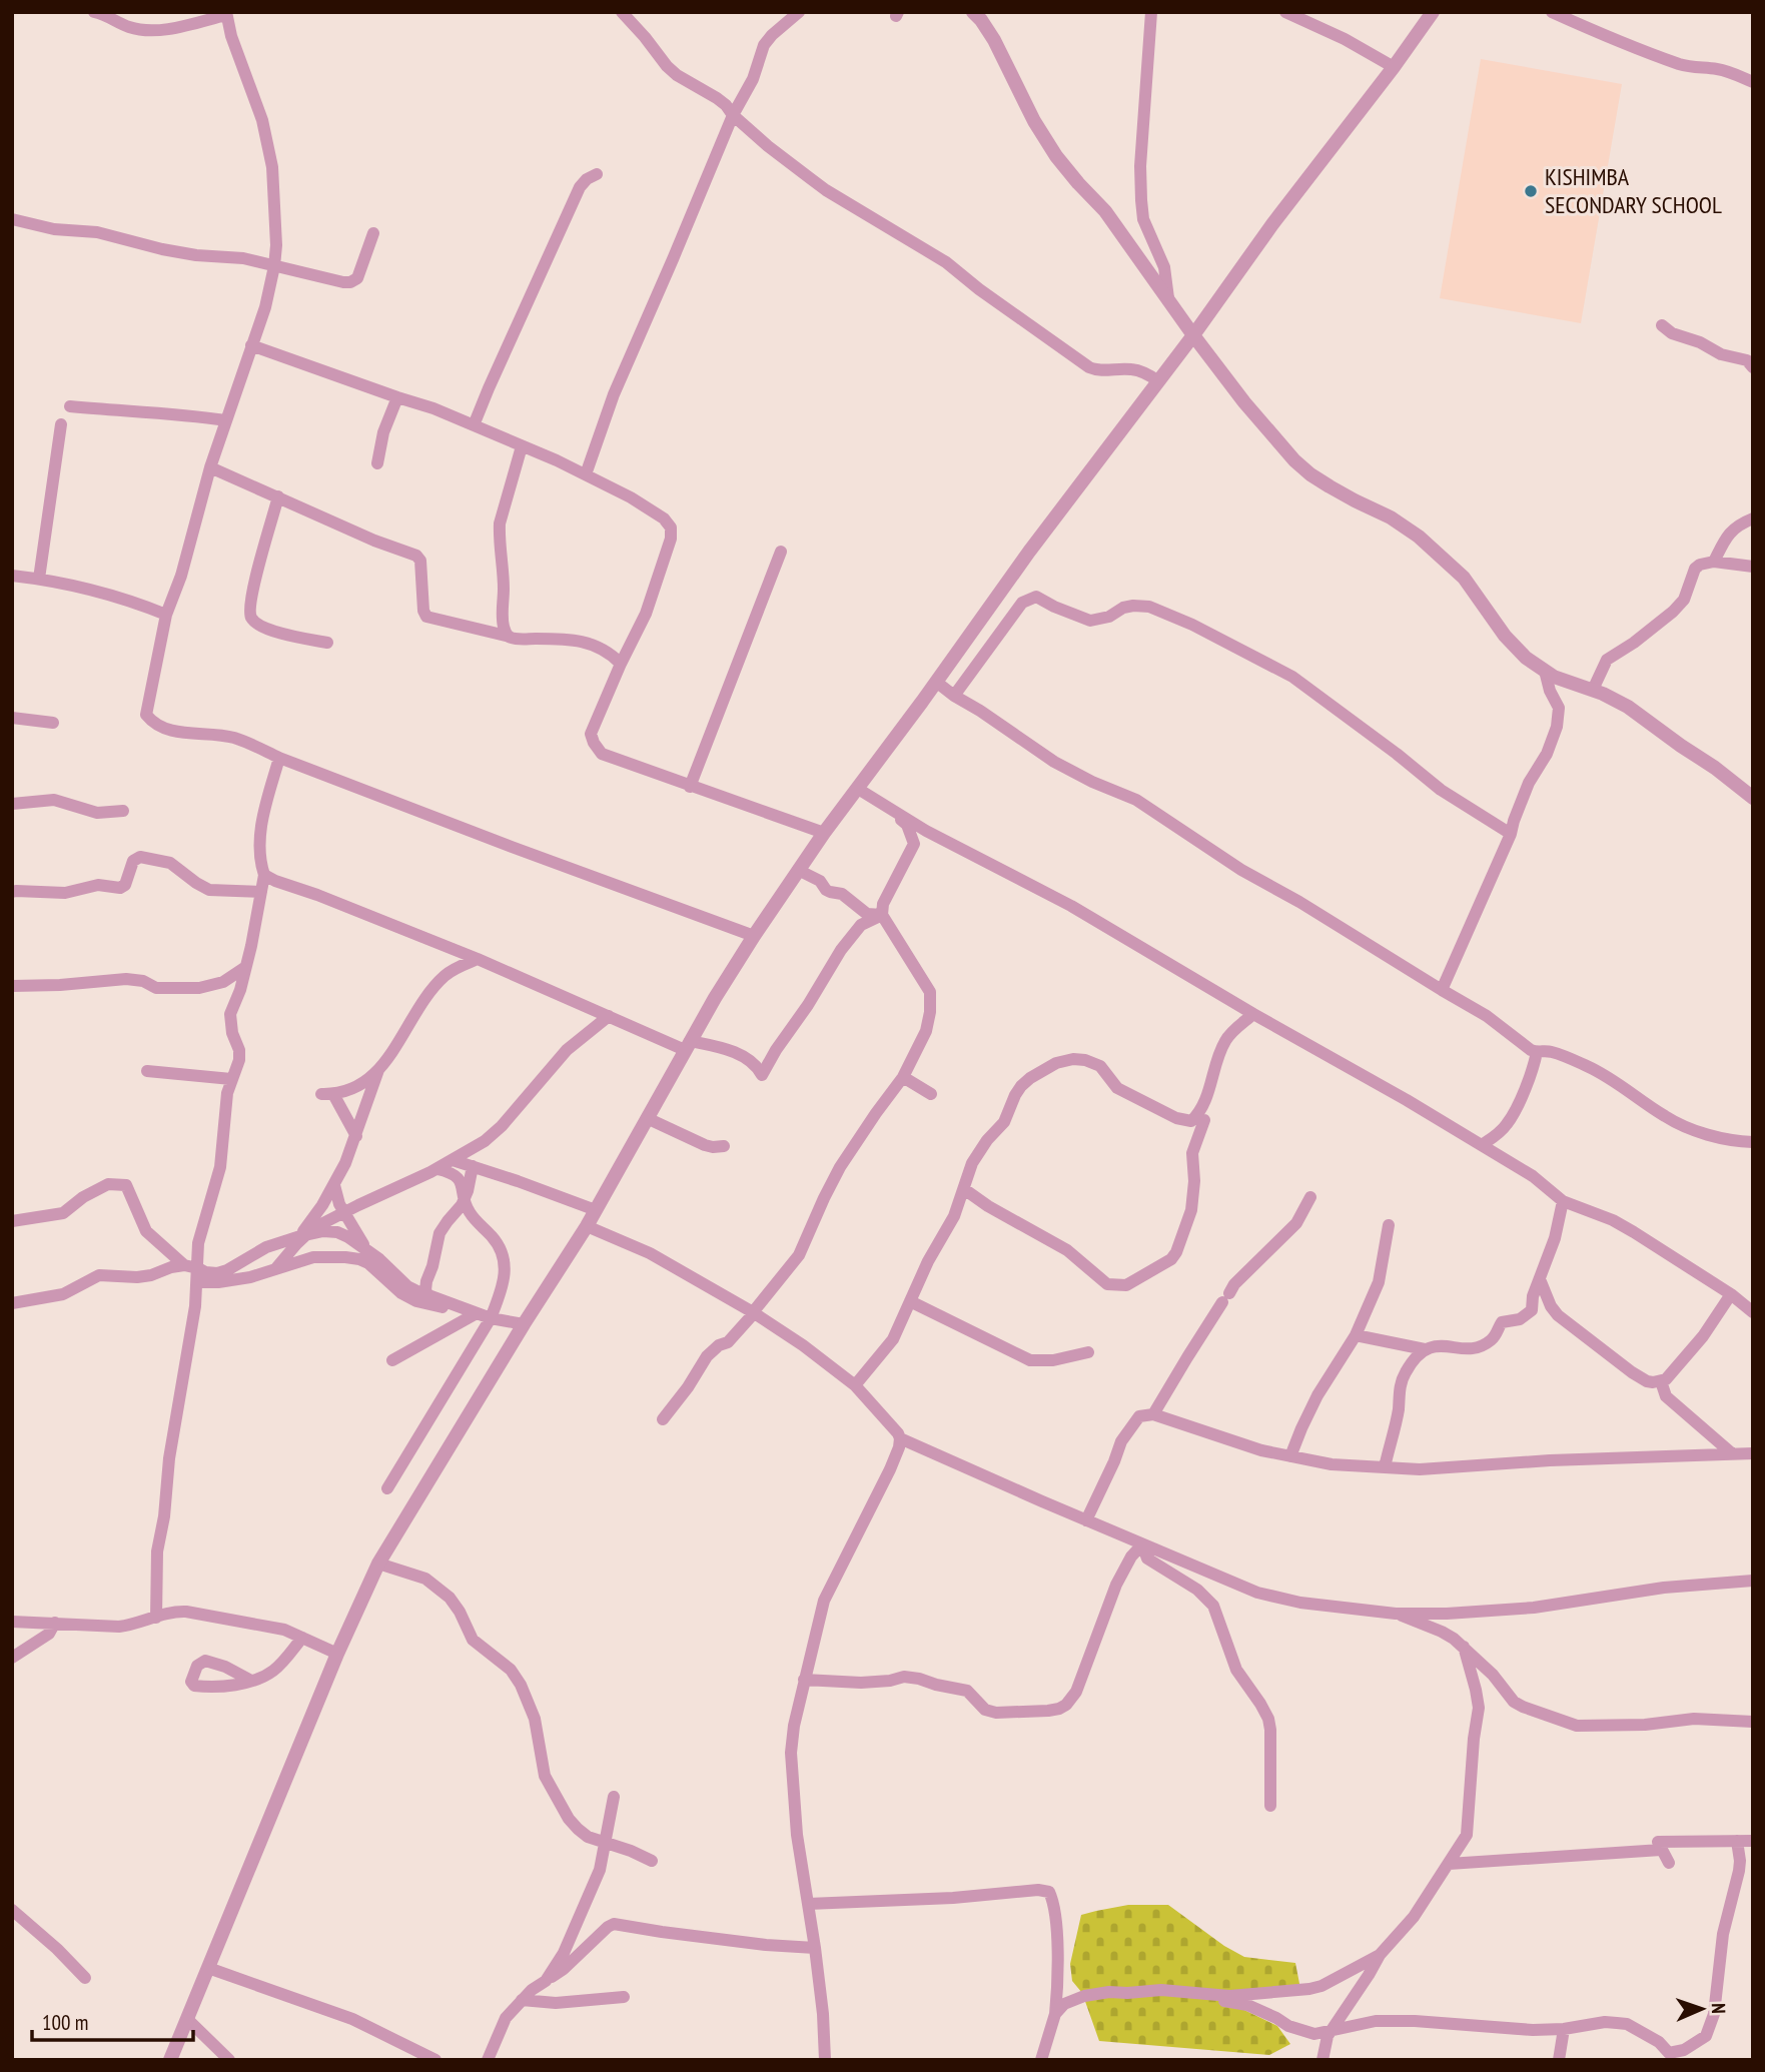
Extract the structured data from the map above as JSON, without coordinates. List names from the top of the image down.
{
  "places": ["KISHIMBA SECONDARY SCHOOL"],
  "scale_bar": "100 m",
  "north": "right"
}
